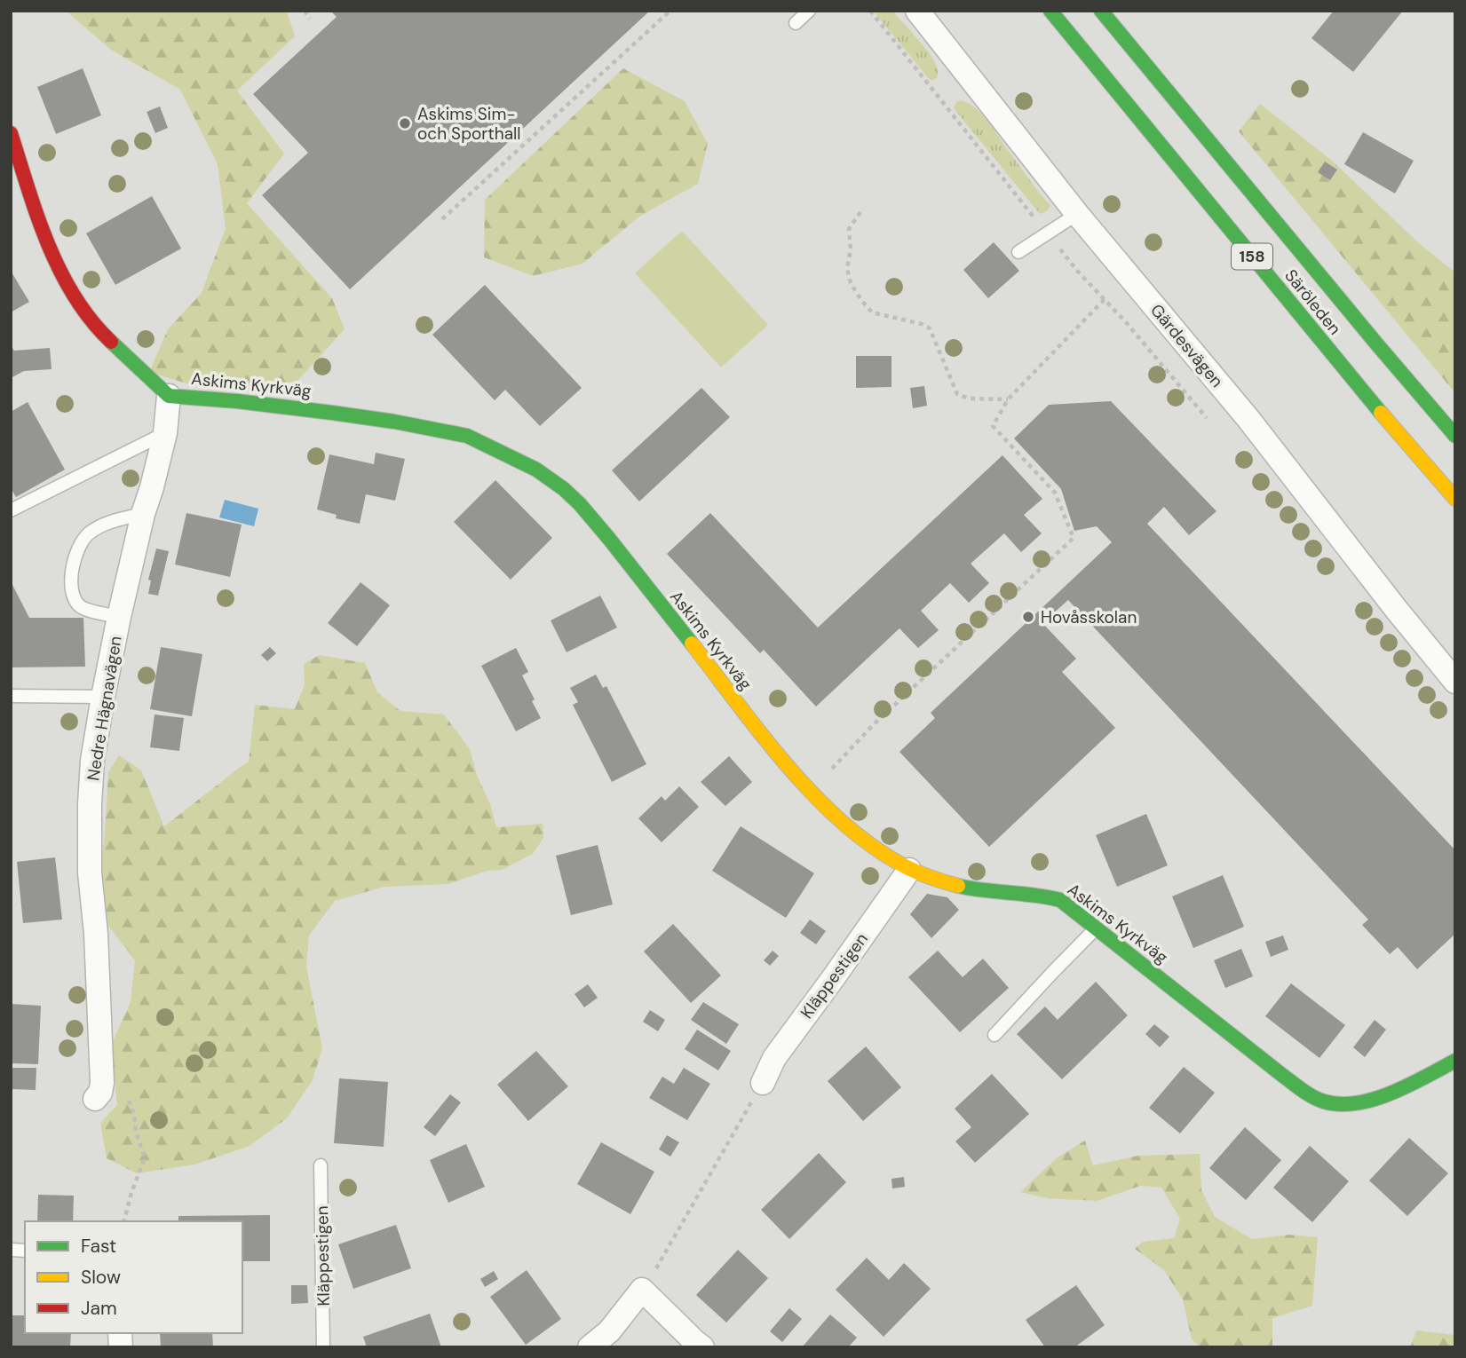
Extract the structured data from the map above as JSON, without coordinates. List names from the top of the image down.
{
  "streets": {
    "street": [
      "158",
      "Säröleden",
      "Gärdesvägen",
      "Askims Kyrkväg",
      "Nedre Hägnavägen",
      "Kläppestigen"
    ]
  },
  "crossings": [
    ["Askims Kyrkväg", "Nedre Hägnavägen"],
    ["Askims Kyrkväg", "Kläppestigen"]
  ],
  "places": ["Askims Sim- och Sporthall", "Hovåsskolan"],
  "legend": ["Fast", "Slow", "Jam"]
}
